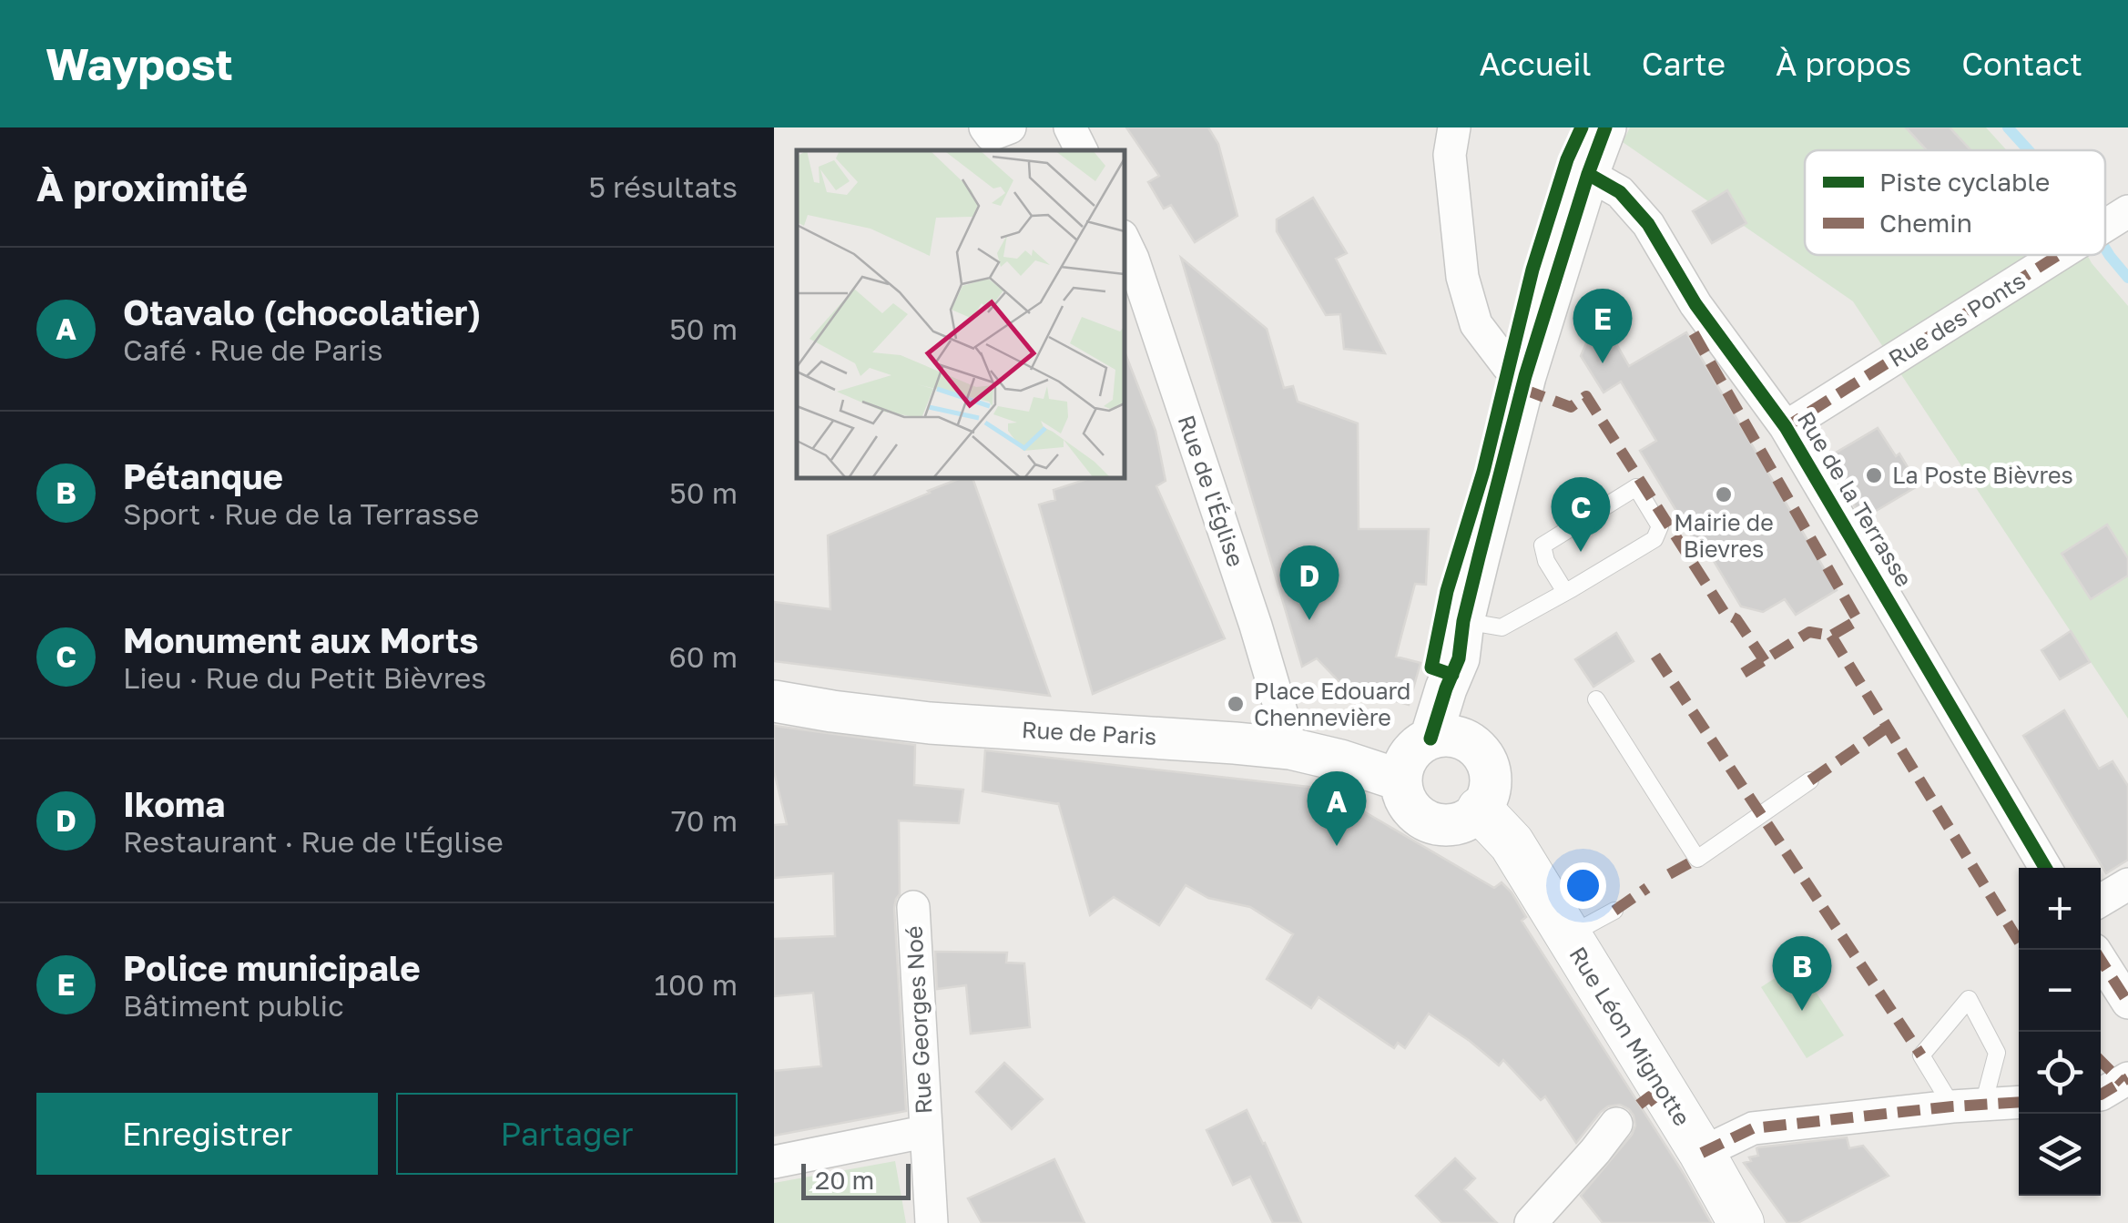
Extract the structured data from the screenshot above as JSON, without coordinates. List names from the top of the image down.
{
  "streets": {
    "main road": ["Rue Léon Mignotte"],
    "street": [
      "Rue des Ponts",
      "Rue de l'Église",
      "Rue de la Terrasse",
      "Rue de Paris",
      "Rue Georges Noé"
    ]
  },
  "crossings": [
    ["Rue des Ponts", "Rue de la Terrasse"],
    ["Rue de l'Église", "Rue de Paris"],
    ["Rue de Paris", "Rue Léon Mignotte"]
  ],
  "places": ["La Poste Bièvres", "Mairie de Bievres", "Place Edouard Chennevière"],
  "legend": ["Piste cyclable", "Chemin"],
  "scale_bar": "20 m",
  "page": {
    "header": "Waypost",
    "nav": [
      "Accueil",
      "Carte",
      "À propos",
      "Contact"
    ],
    "heading": ["À proximité", "5 résultats"],
    "list": [
      {
        "mark": "A",
        "name": "Otavalo (chocolatier)",
        "note": "Café · Rue de Paris",
        "value": "50 m"
      },
      {
        "mark": "B",
        "name": "Pétanque",
        "note": "Sport · Rue de la Terrasse",
        "value": "50 m"
      },
      {
        "mark": "C",
        "name": "Monument aux Morts",
        "note": "Lieu · Rue du Petit Bièvres",
        "value": "60 m"
      },
      {
        "mark": "D",
        "name": "Ikoma",
        "note": "Restaurant · Rue de l'Église",
        "value": "70 m"
      },
      {
        "mark": "E",
        "name": "Police municipale",
        "note": "Bâtiment public",
        "value": "100 m"
      }
    ],
    "pins": [
      "E",
      "C",
      "D",
      "A",
      "B"
    ],
    "map_buttons": ["+", "−"],
    "buttons": ["Enregistrer", "Partager"],
    "scale": "20 m"
  }
}
